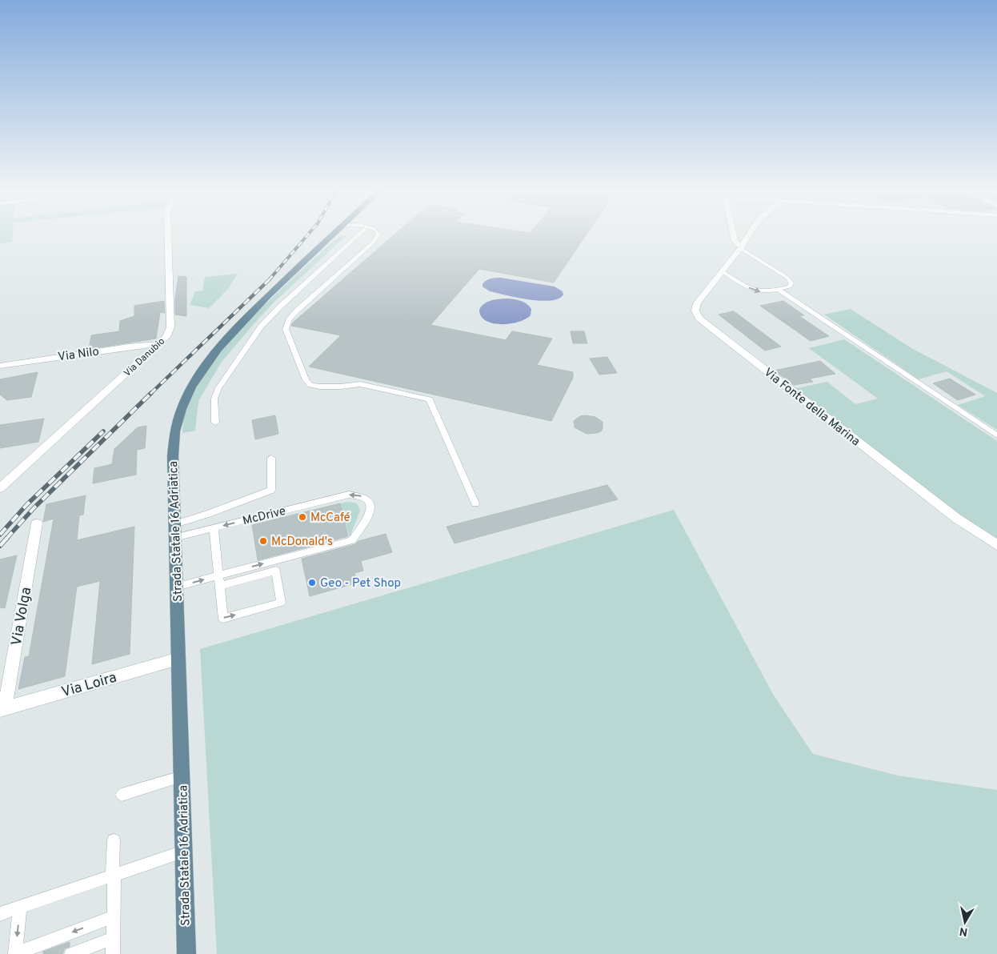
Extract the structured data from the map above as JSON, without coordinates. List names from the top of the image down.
{
  "streets": {
    "main road": ["Strada Statale 16 Adriatica"],
    "street": [
      "Via Nilo",
      "Via Danubio",
      "Via Fonte della Marina",
      "Via Volga",
      "Via Loira"
    ],
    "lane": ["McDrive"]
  },
  "crossings": [
    ["Via Nilo", "Via Danubio"],
    ["McDrive", "Strada Statale 16 Adriatica"],
    ["Strada Statale 16 Adriatica", "Via Loira"],
    ["Via Volga", "Via Loira"]
  ],
  "places": ["McCafé", "McDonald's", "Geo - Pet Shop"],
  "north": "bottom"
}
